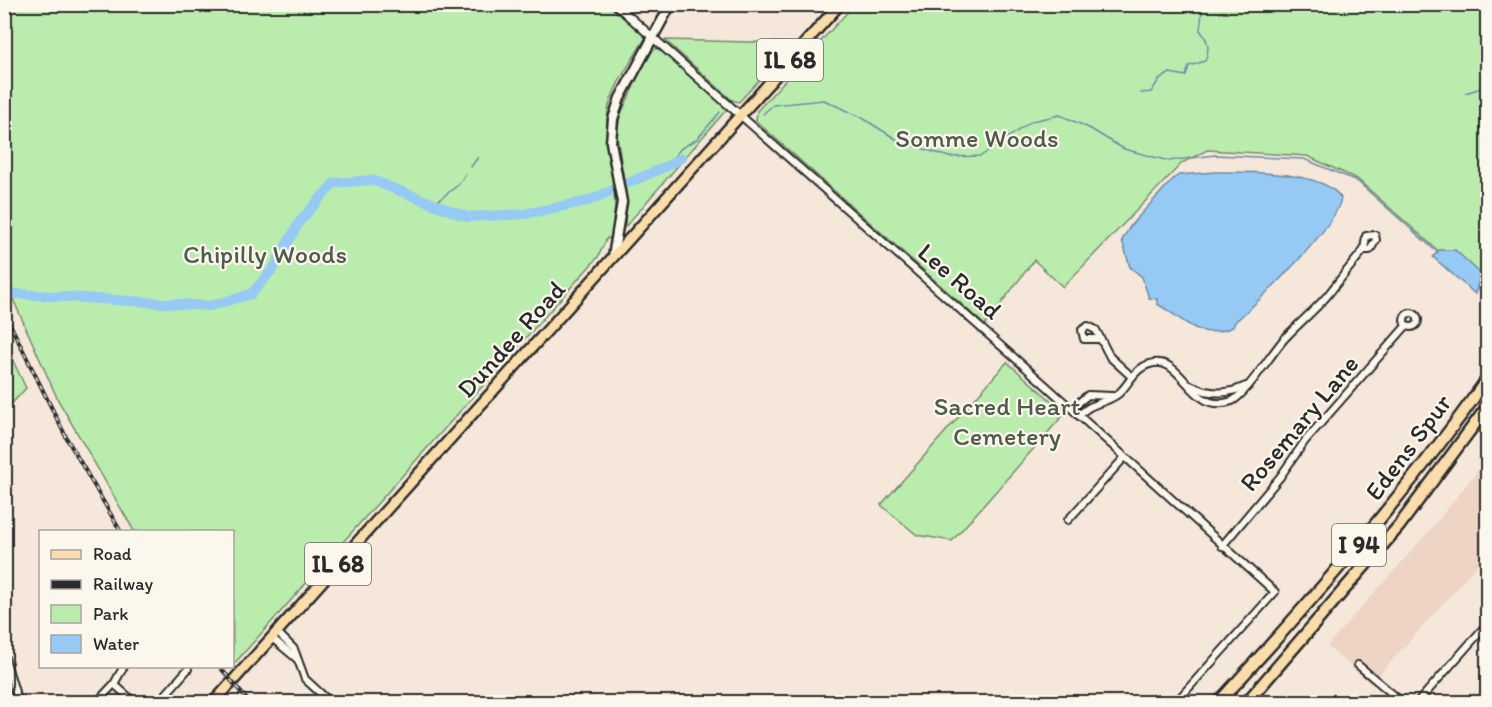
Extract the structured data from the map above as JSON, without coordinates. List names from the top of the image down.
{
  "streets": {
    "highway": ["Edens Spur", "I 94"],
    "main road": ["IL 68", "Dundee Road"],
    "street": ["Lee Road", "Rosemary Lane"]
  },
  "crossings": [
    ["Lee Road", "Dundee Road"],
    ["Lee Road", "Rosemary Lane"]
  ],
  "parks": ["Somme Woods", "Chipilly Woods", "Sacred Heart Cemetery"],
  "legend": [
    "Road",
    "Railway",
    "Park",
    "Water"
  ]
}
